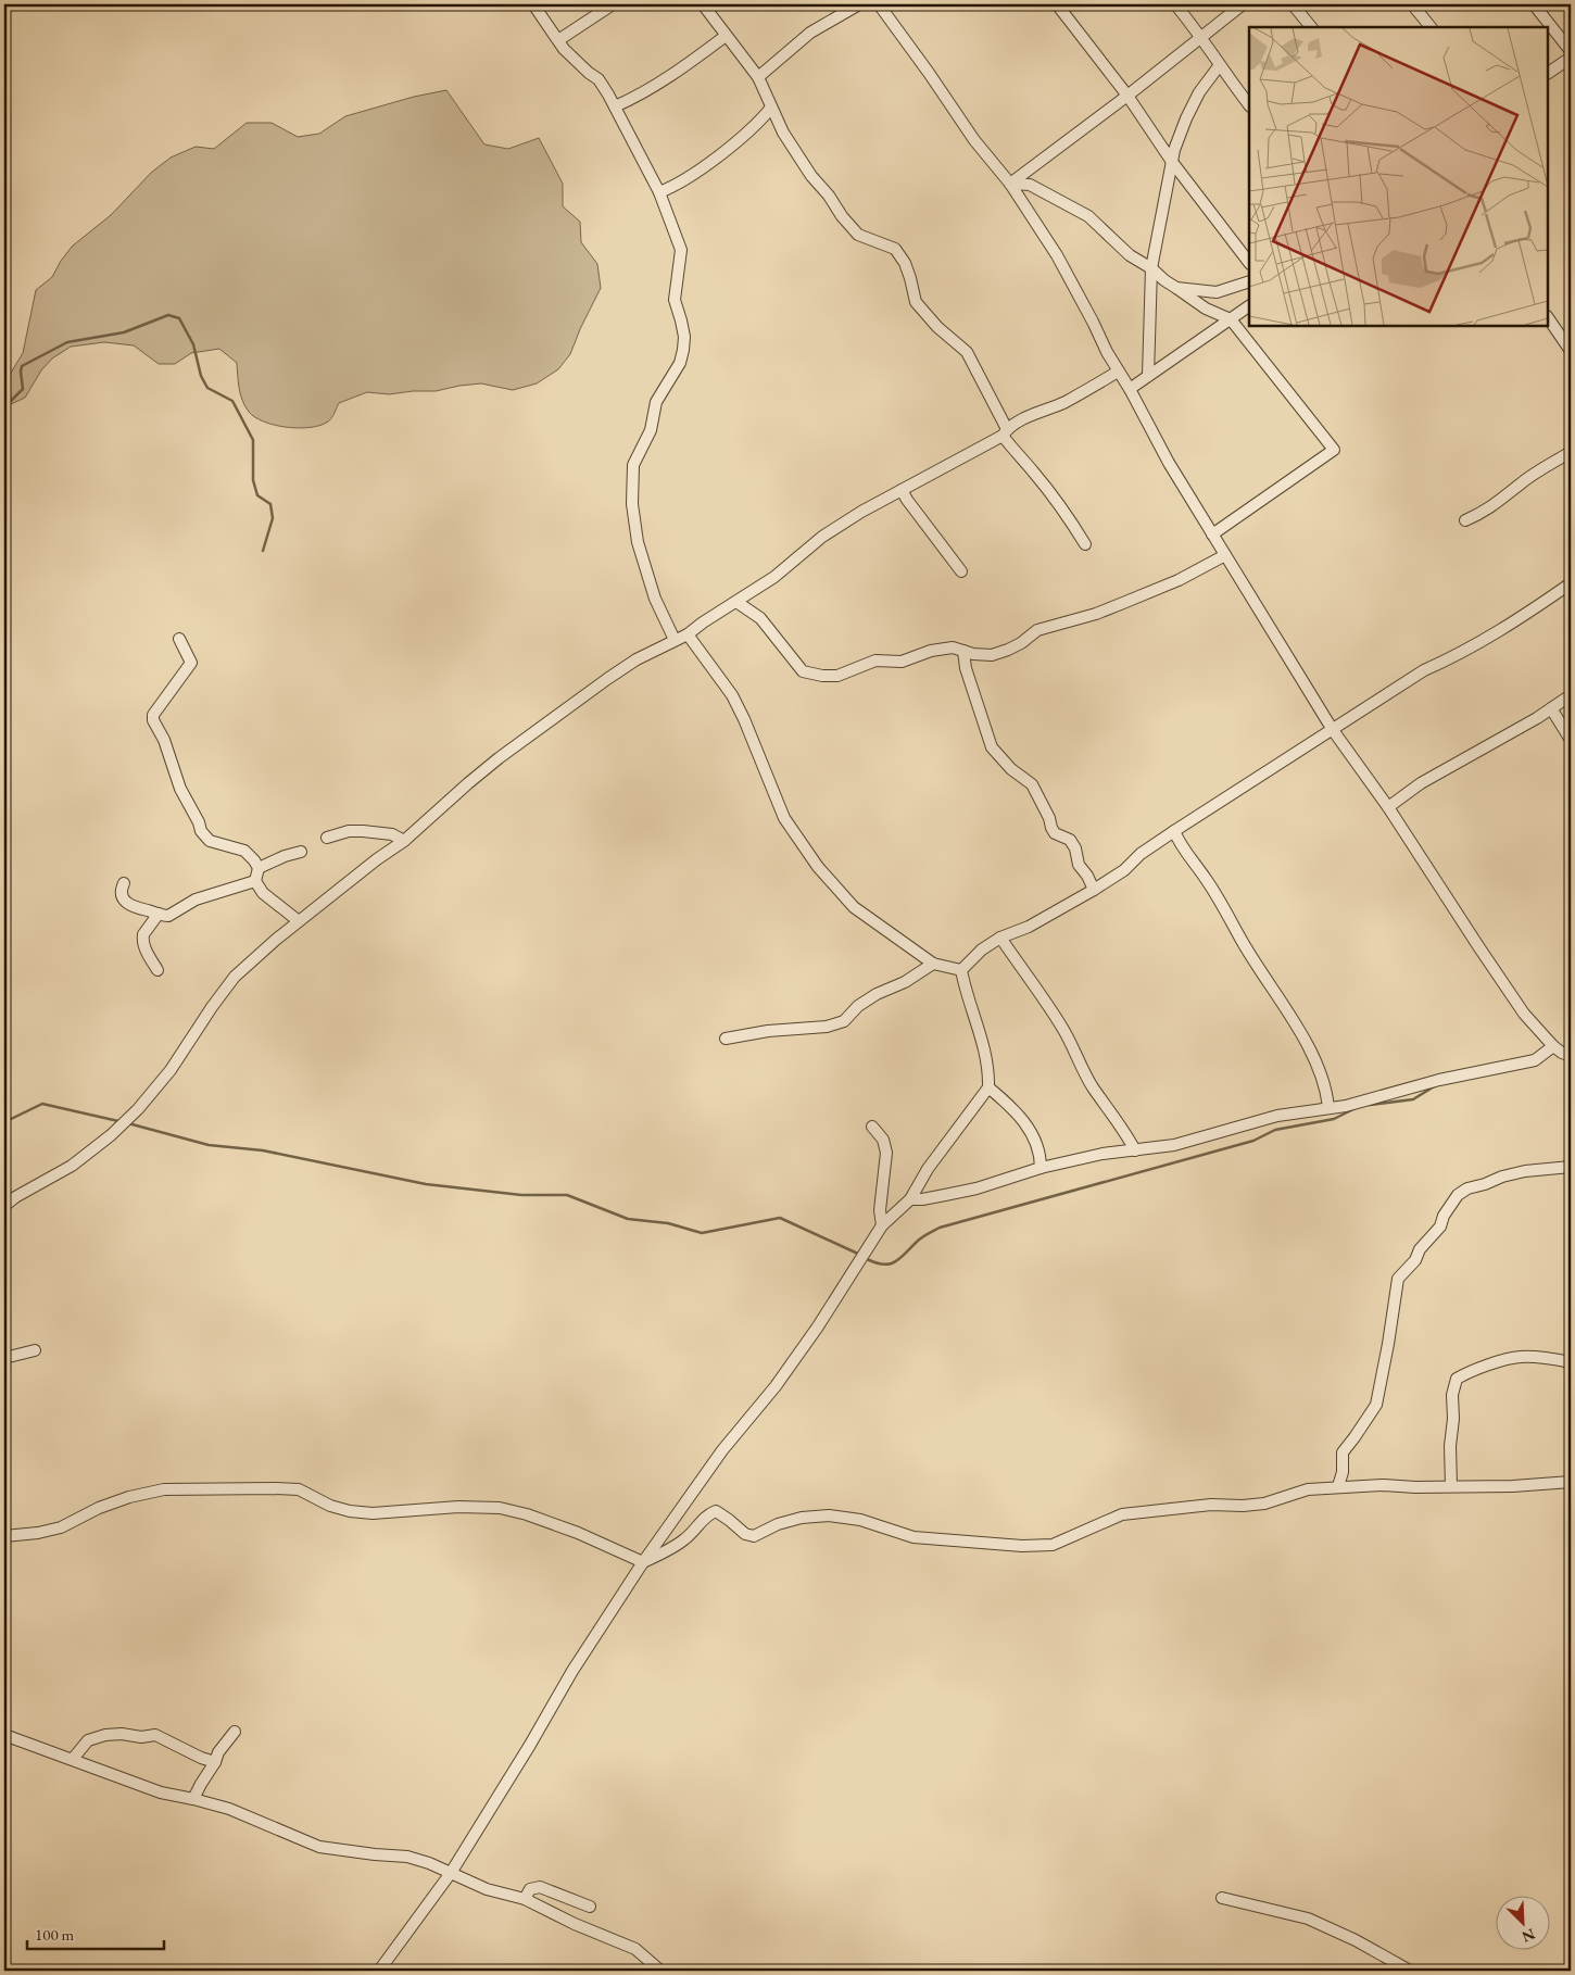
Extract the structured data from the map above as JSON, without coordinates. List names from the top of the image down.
{
  "scale_bar": "100 m",
  "north": "bottom right"
}
